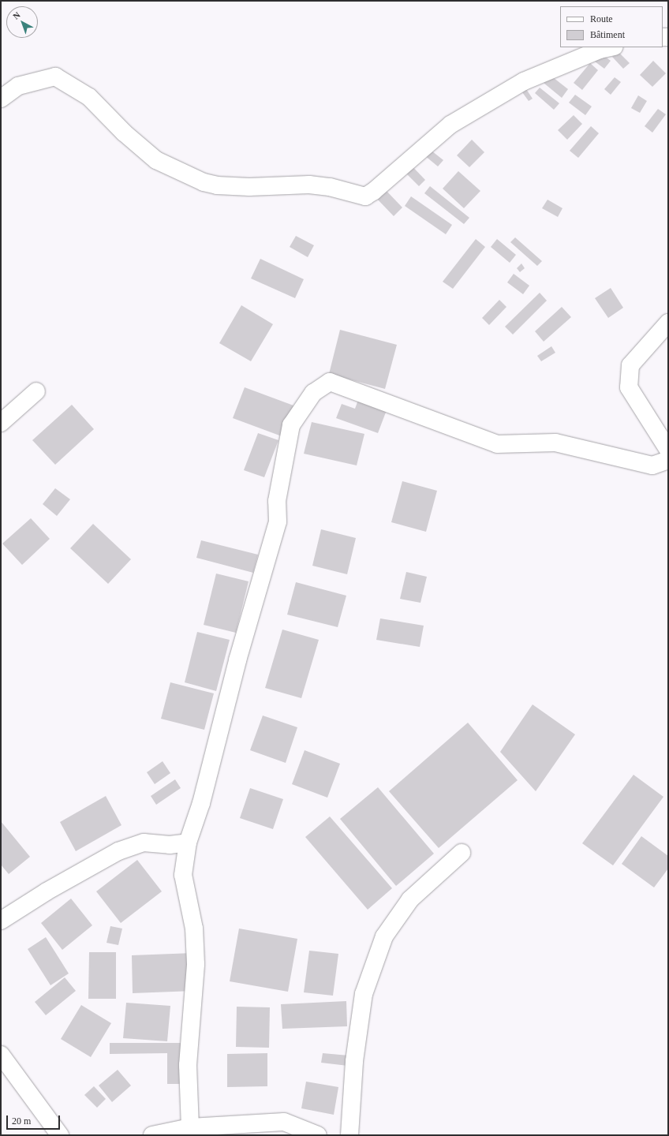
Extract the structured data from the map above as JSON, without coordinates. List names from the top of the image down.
{
  "legend": ["Route", "Bâtiment"],
  "scale_bar": "20 m",
  "north": "top left"
}
